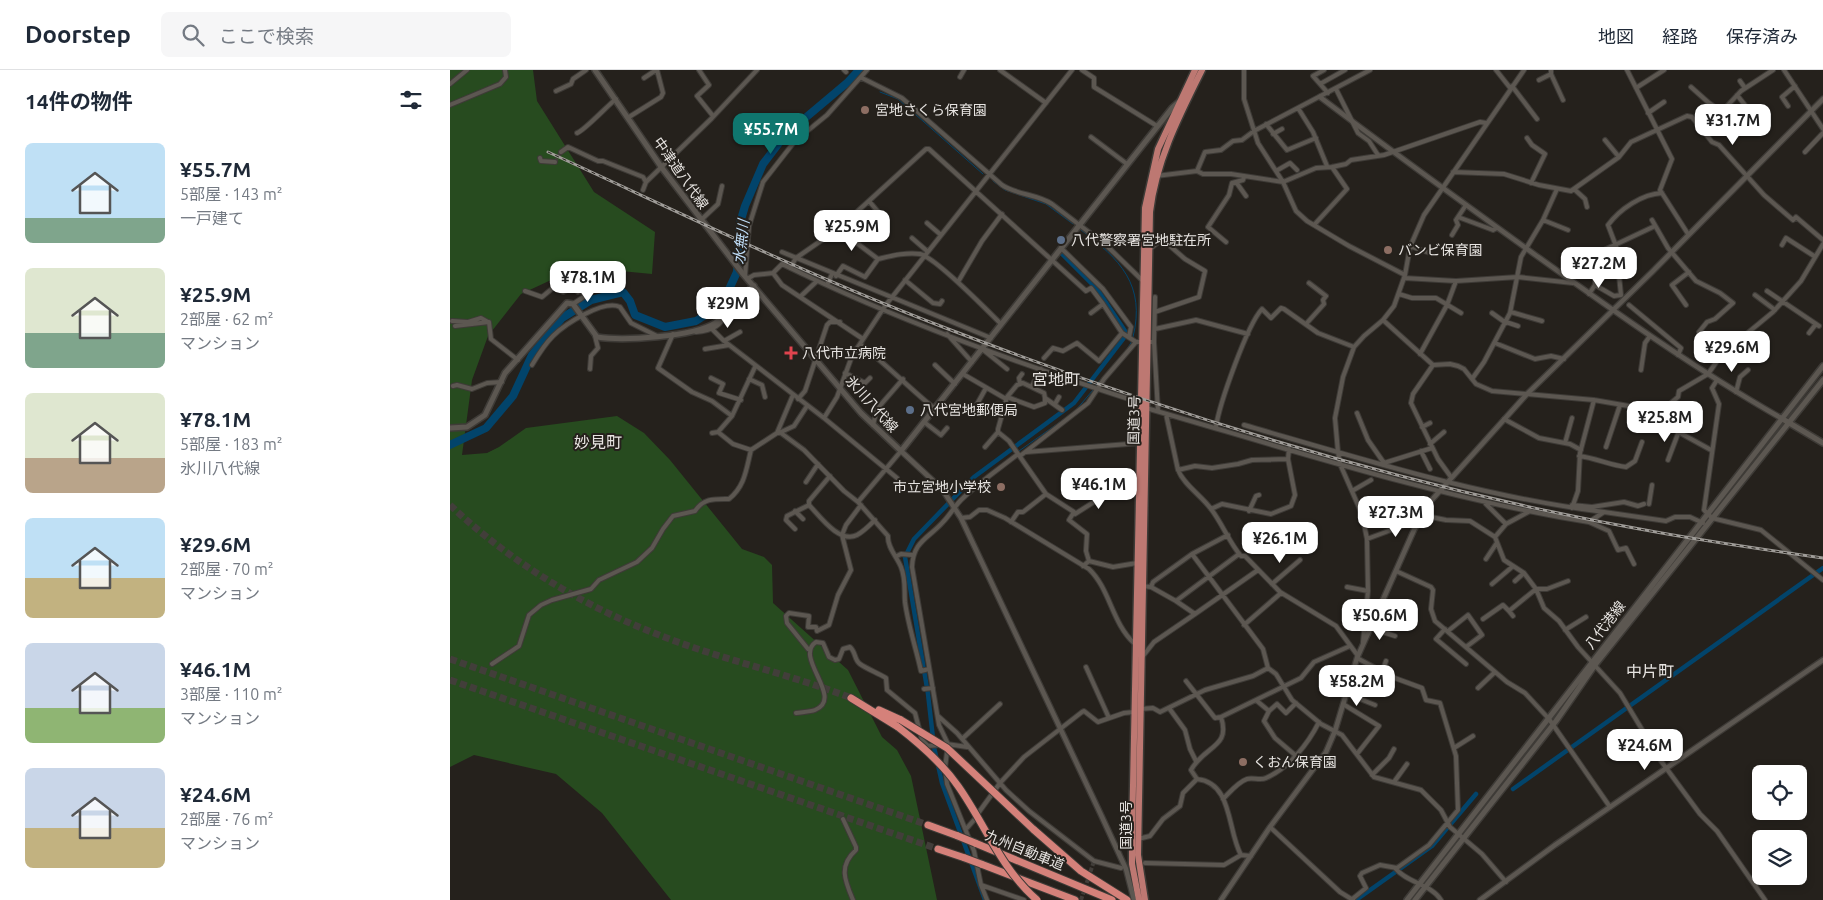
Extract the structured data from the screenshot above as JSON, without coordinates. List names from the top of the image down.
{
  "streets": {
    "highway": ["国道3号", "九州自動車道"],
    "main road": ["中津道八代線", "氷川八代線", "八代港線"]
  },
  "crossings": [
    ["中津道八代線", "氷川八代線"],
    ["氷川八代線", "国道3号"]
  ],
  "districts": ["宮地町", "妙見町", "中片町"],
  "water": ["水無川"],
  "places": {
    "other": [
      "宮地さくら保育園",
      "八代警察署宮地駐在所",
      "バンビ保育園",
      "八代宮地郵便局",
      "市立宮地小学校",
      "くおん保育園"
    ],
    "health": ["八代市立病院"]
  },
  "page": {
    "header": "Doorstep",
    "search": "ここで検索",
    "nav": ["地図", "経路", "保存済み"],
    "heading": "14件の物件",
    "price": [
      "¥31.7M",
      "¥55.7M",
      "¥25.9M",
      "¥27.2M",
      "¥78.1M",
      "¥29M",
      "¥29.6M",
      "¥25.8M",
      "¥46.1M",
      "¥27.3M",
      "¥26.1M",
      "¥50.6M",
      "¥58.2M",
      "¥24.6M"
    ],
    "list": [
      {
        "name": "¥55.7M",
        "note": "5部屋 · 143 m² · 一戸建て"
      },
      {
        "name": "¥25.9M",
        "note": "2部屋 · 62 m² · マンション"
      },
      {
        "name": "¥78.1M",
        "note": "5部屋 · 183 m² · 氷川八代線"
      },
      {
        "name": "¥29.6M",
        "note": "2部屋 · 70 m² · マンション"
      },
      {
        "name": "¥46.1M",
        "note": "3部屋 · 110 m² · マンション"
      },
      {
        "name": "¥24.6M",
        "note": "2部屋 · 76 m² · マンション"
      }
    ]
  }
}
